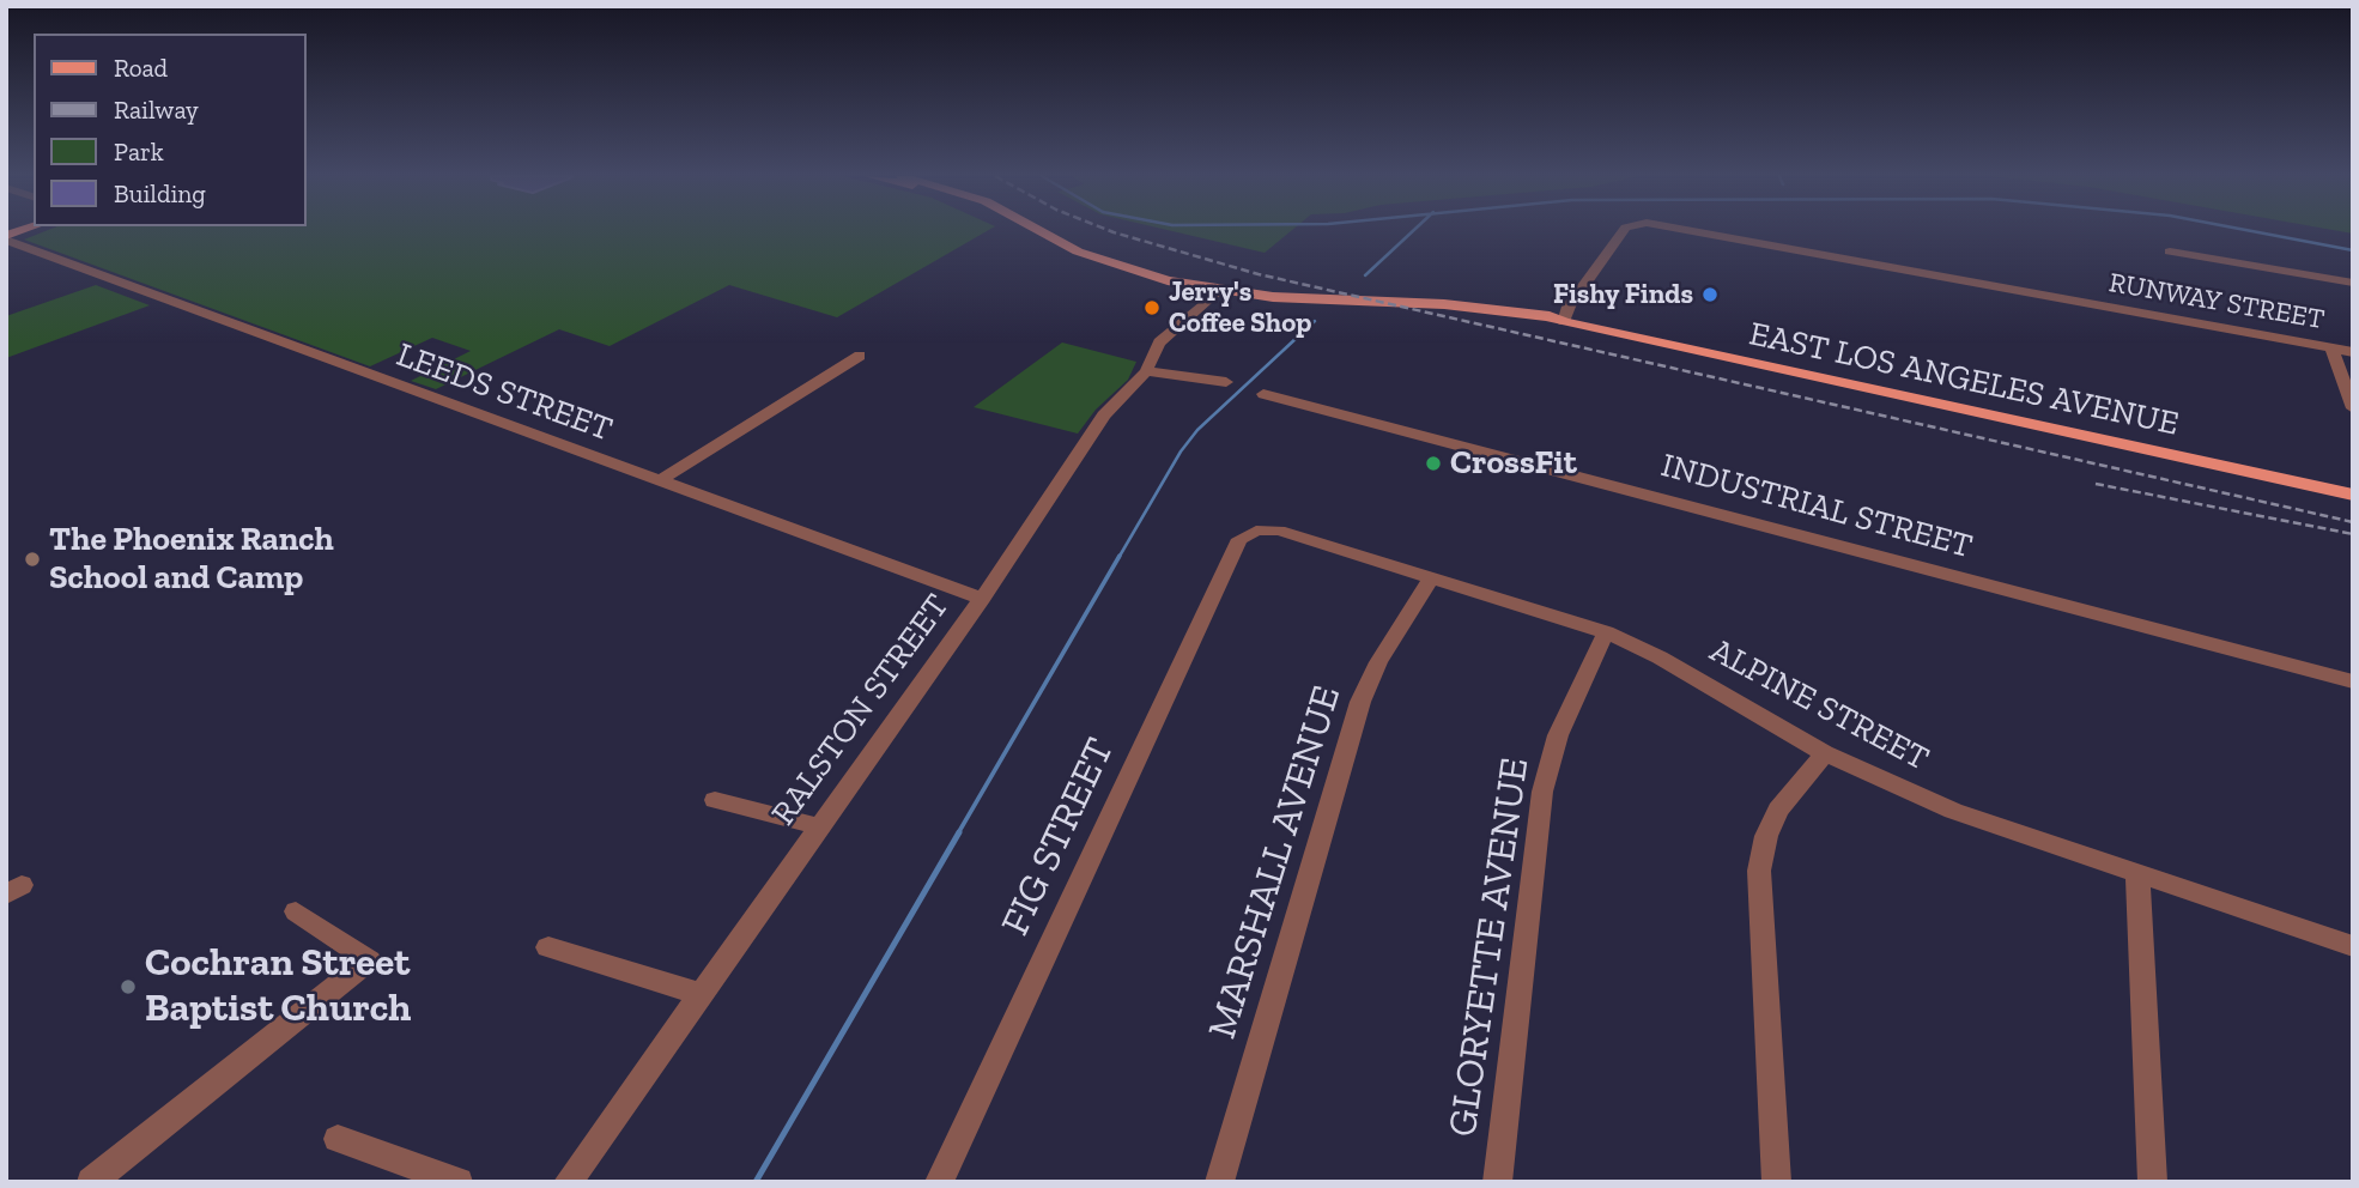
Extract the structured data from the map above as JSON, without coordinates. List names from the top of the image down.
{
  "streets": {
    "main road": ["EAST LOS ANGELES AVENUE"],
    "street": [
      "RUNWAY STREET",
      "LEEDS STREET",
      "INDUSTRIAL STREET",
      "ALPINE STREET",
      "RALSTON STREET",
      "FIG STREET",
      "MARSHALL AVENUE",
      "GLORYETTE AVENUE"
    ]
  },
  "crossings": [
    ["RUNWAY STREET", "EAST LOS ANGELES AVENUE"],
    ["EAST LOS ANGELES AVENUE", "RALSTON STREET"],
    ["LEEDS STREET", "RALSTON STREET"],
    ["ALPINE STREET", "FIG STREET"],
    ["ALPINE STREET", "MARSHALL AVENUE"],
    ["ALPINE STREET", "GLORYETTE AVENUE"]
  ],
  "places": [
    "Fishy Finds",
    "Jerry's Coffee Shop",
    "CrossFit",
    "The Phoenix Ranch School and Camp",
    "Cochran Street Baptist Church"
  ],
  "legend": [
    "Road",
    "Railway",
    "Park",
    "Building"
  ]
}
